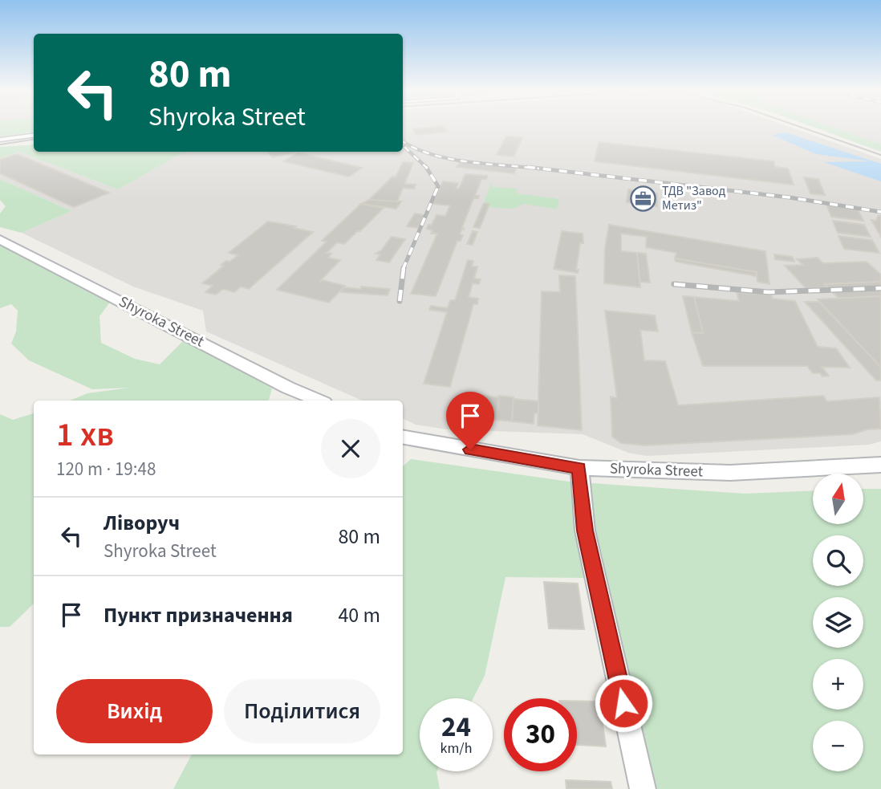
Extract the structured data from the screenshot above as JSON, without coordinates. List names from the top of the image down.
{
  "streets": {
    "street": ["Shyroka Street"]
  },
  "places": {
    "office": ["ТДВ \"Завод Метиз\""]
  },
  "north": "top",
  "page": {
    "turn": ["80 m", "Shyroka Street"],
    "heading": ["1 хв", "120 m · 19:48"],
    "map_buttons": ["+", "−"],
    "list": [
      {
        "name": "Ліворуч",
        "note": "Shyroka Street",
        "value": "80 m"
      },
      {
        "name": "Пункт призначення",
        "value": "40 m"
      }
    ],
    "buttons": ["Вихід", "Поділитися"],
    "speed": "24 km/h",
    "limit": "30"
  }
}
